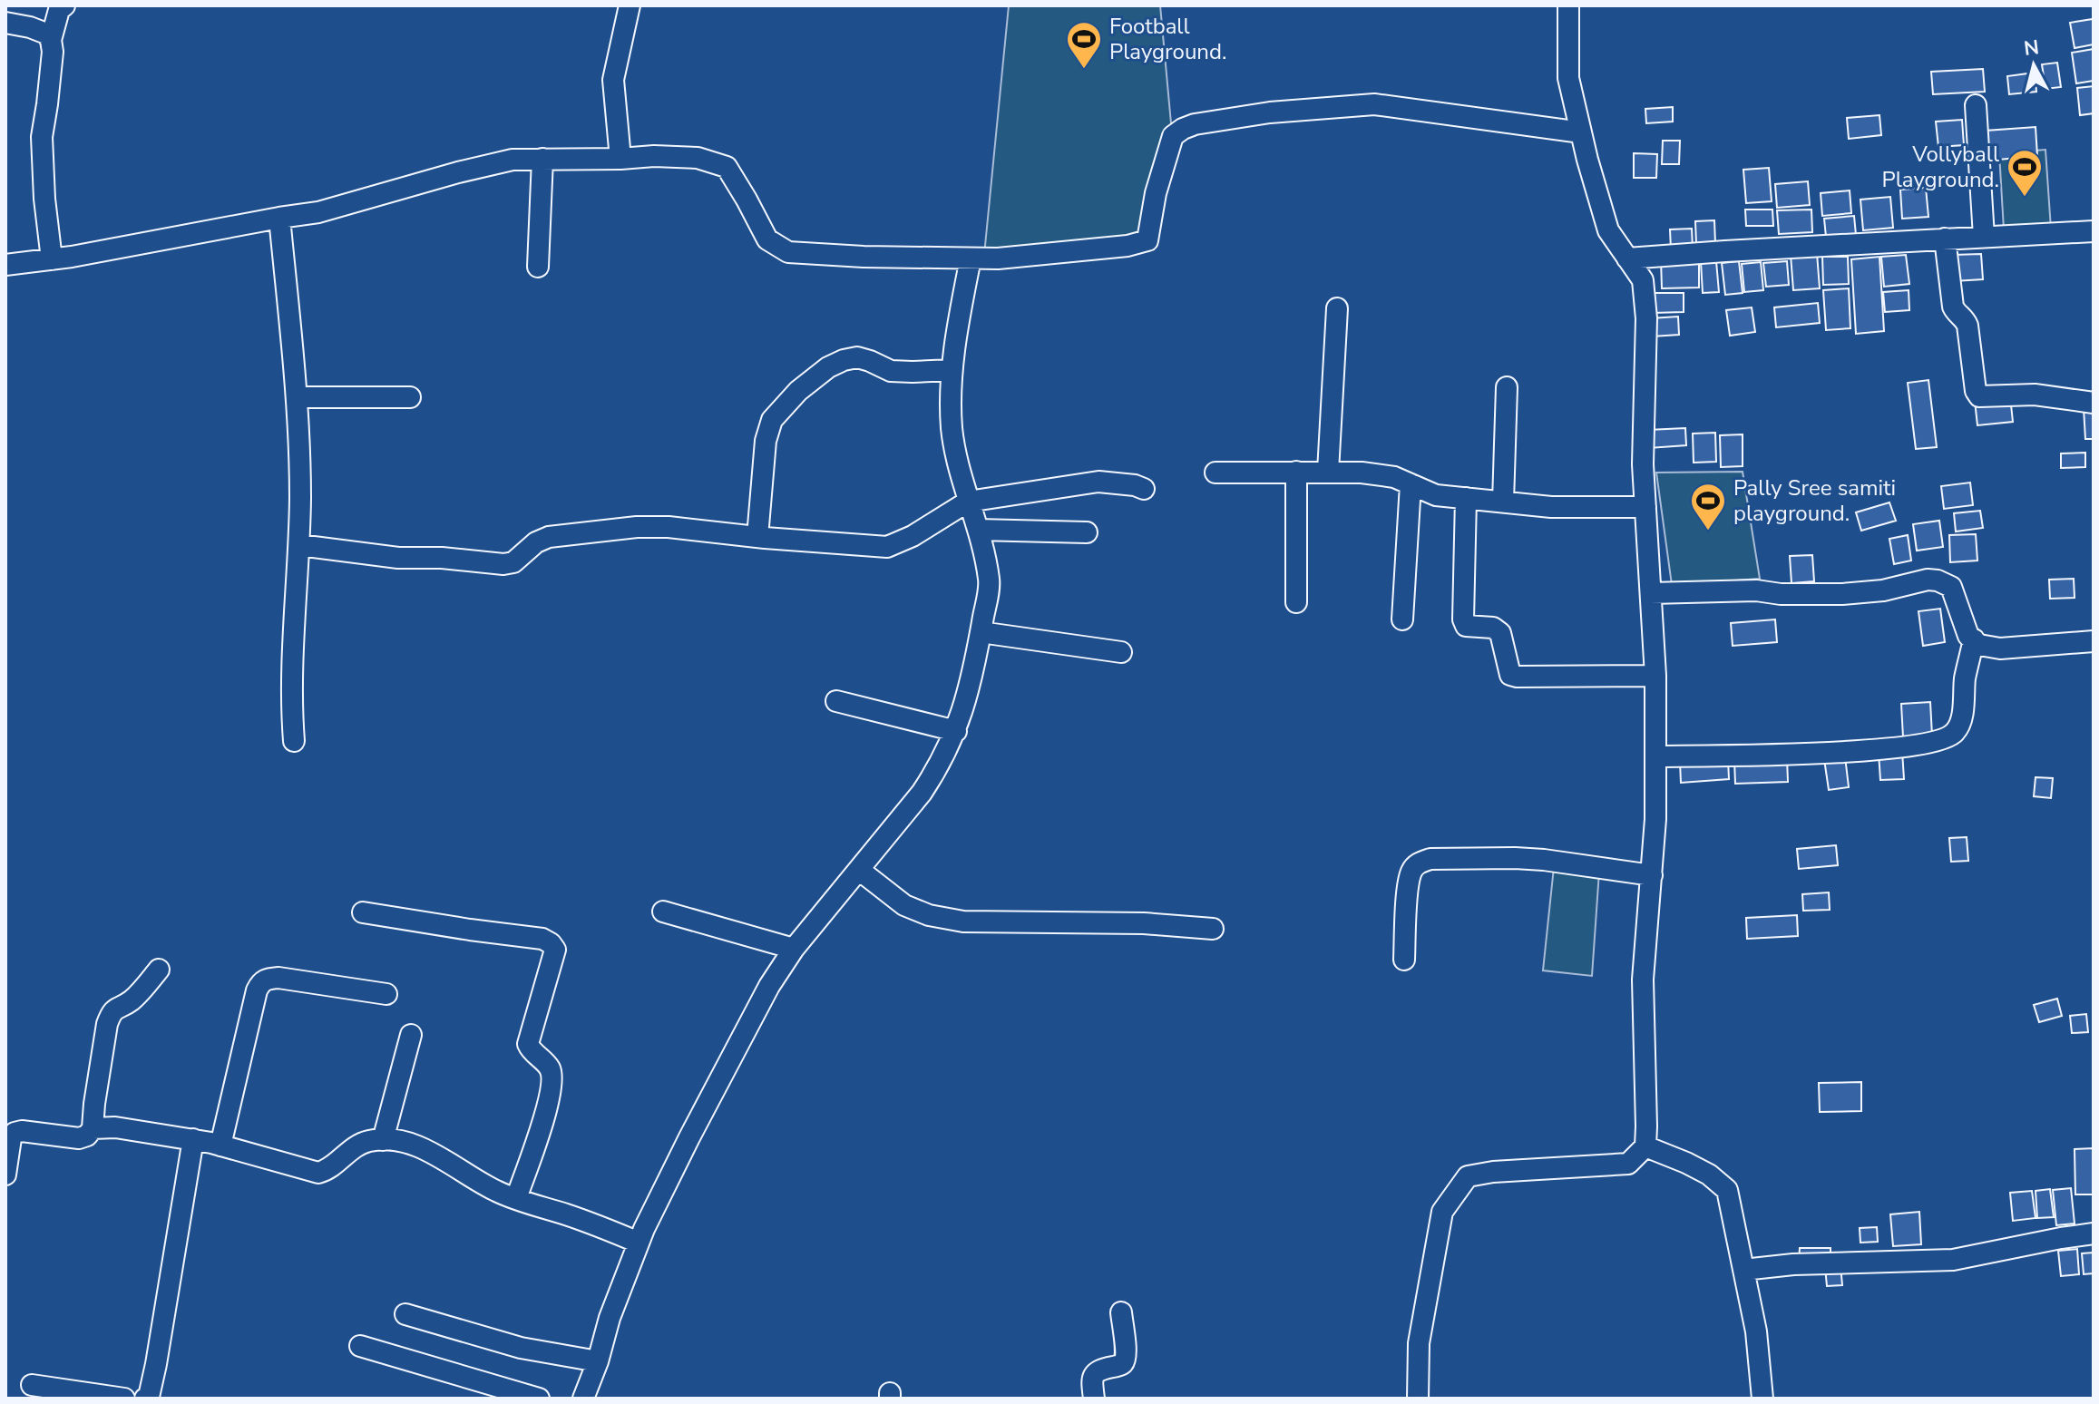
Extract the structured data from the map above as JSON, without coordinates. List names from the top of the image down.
{
  "places": {
    "sports": ["Football Playground.", "Vollyball Playground.", "Pally Sree samiti playground."]
  },
  "north": "top"
}
